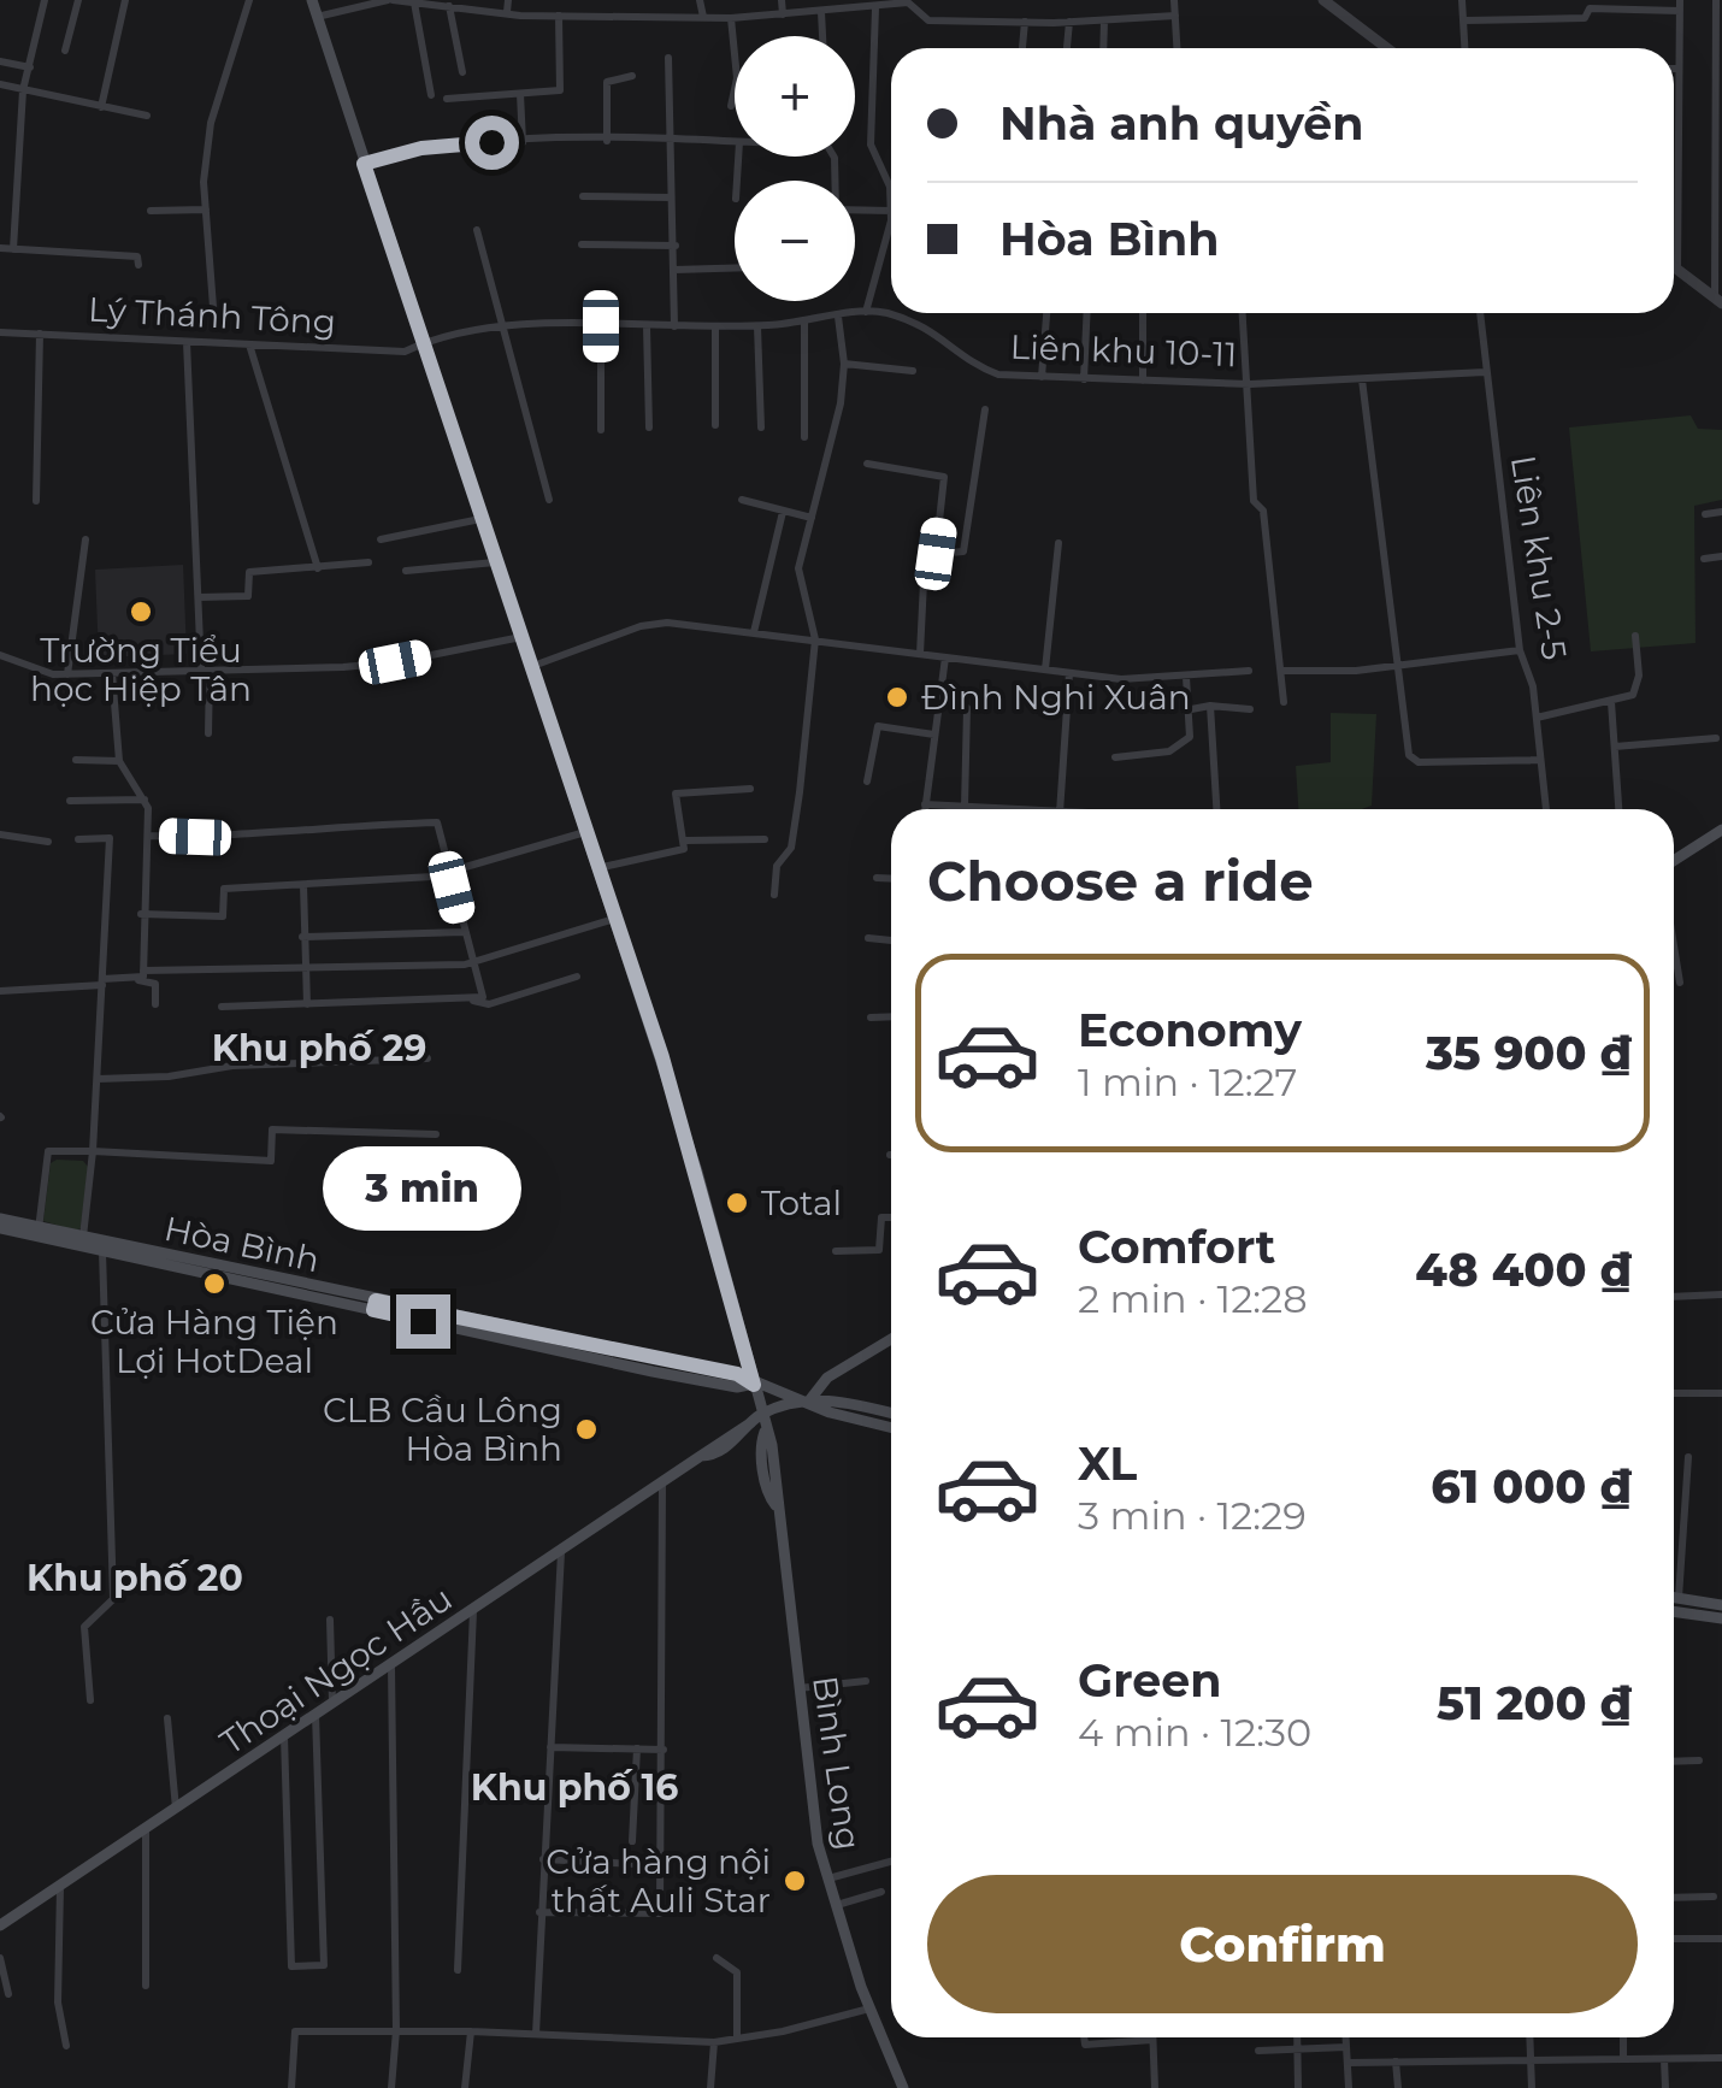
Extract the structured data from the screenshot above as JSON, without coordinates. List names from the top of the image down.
{
  "streets": {
    "main road": ["Hòa Bình", "Thoại Ngọc Hầu", "Bình Long"],
    "street": ["Lý Thánh Tông", "Liên khu 10-11", "Liên khu 2-5"]
  },
  "crossings": [
    ["Lý Thánh Tông", "Liên khu 10-11"],
    ["Lý Thánh Tông", "Bình Long"],
    ["Liên khu 10-11", "Liên khu 2-5"],
    ["Liên khu 10-11", "Bình Long"],
    ["Hòa Bình", "Thoại Ngọc Hầu"],
    ["Hòa Bình", "Bình Long"],
    ["Thoại Ngọc Hầu", "Bình Long"]
  ],
  "districts": ["Khu phố 29", "Khu phố 20", "Khu phố 16"],
  "places": [
    "Trường Tiểu học Hiệp Tân",
    "Đình Nghi Xuân",
    "Total",
    "Cửa Hàng Tiện Lợi HotDeal",
    "CLB Cầu Lông Hòa Bình",
    "Cửa hàng nội thất Auli Star"
  ],
  "page": {
    "map_buttons": ["+", "−"],
    "banner": ["Nhà anh quyền", "Hòa Bình"],
    "heading": "Choose a ride",
    "list": [
      {
        "name": "Economy",
        "note": "1 min · 12:27",
        "value": "35 900 ₫"
      },
      {
        "name": "Comfort",
        "note": "2 min · 12:28",
        "value": "48 400 ₫"
      },
      {
        "name": "XL",
        "note": "3 min · 12:29",
        "value": "61 000 ₫"
      },
      {
        "name": "Green",
        "note": "4 min · 12:30",
        "value": "51 200 ₫"
      }
    ],
    "bubble": "3 min",
    "buttons": "Confirm"
  }
}
